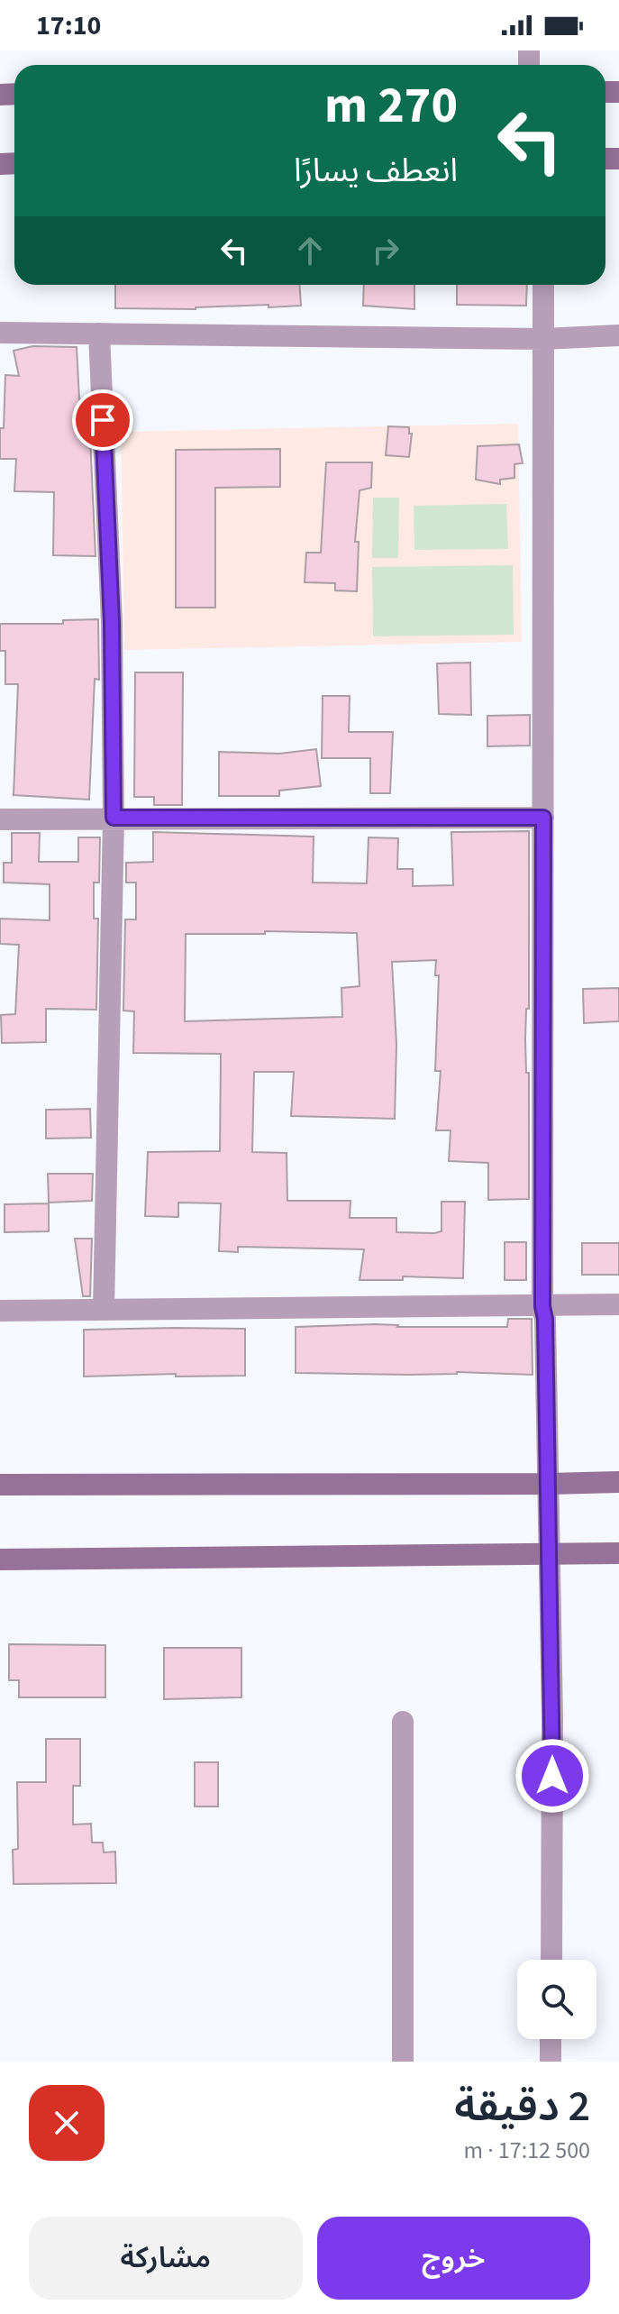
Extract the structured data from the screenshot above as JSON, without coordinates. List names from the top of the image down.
{
  "page": {
    "status": "17:10",
    "turn": ["270 m", "انعطف يسارًا"],
    "heading": ["2 دقيقة", "500 m · 17:12"],
    "buttons": ["خروج", "مشاركة"]
  }
}
